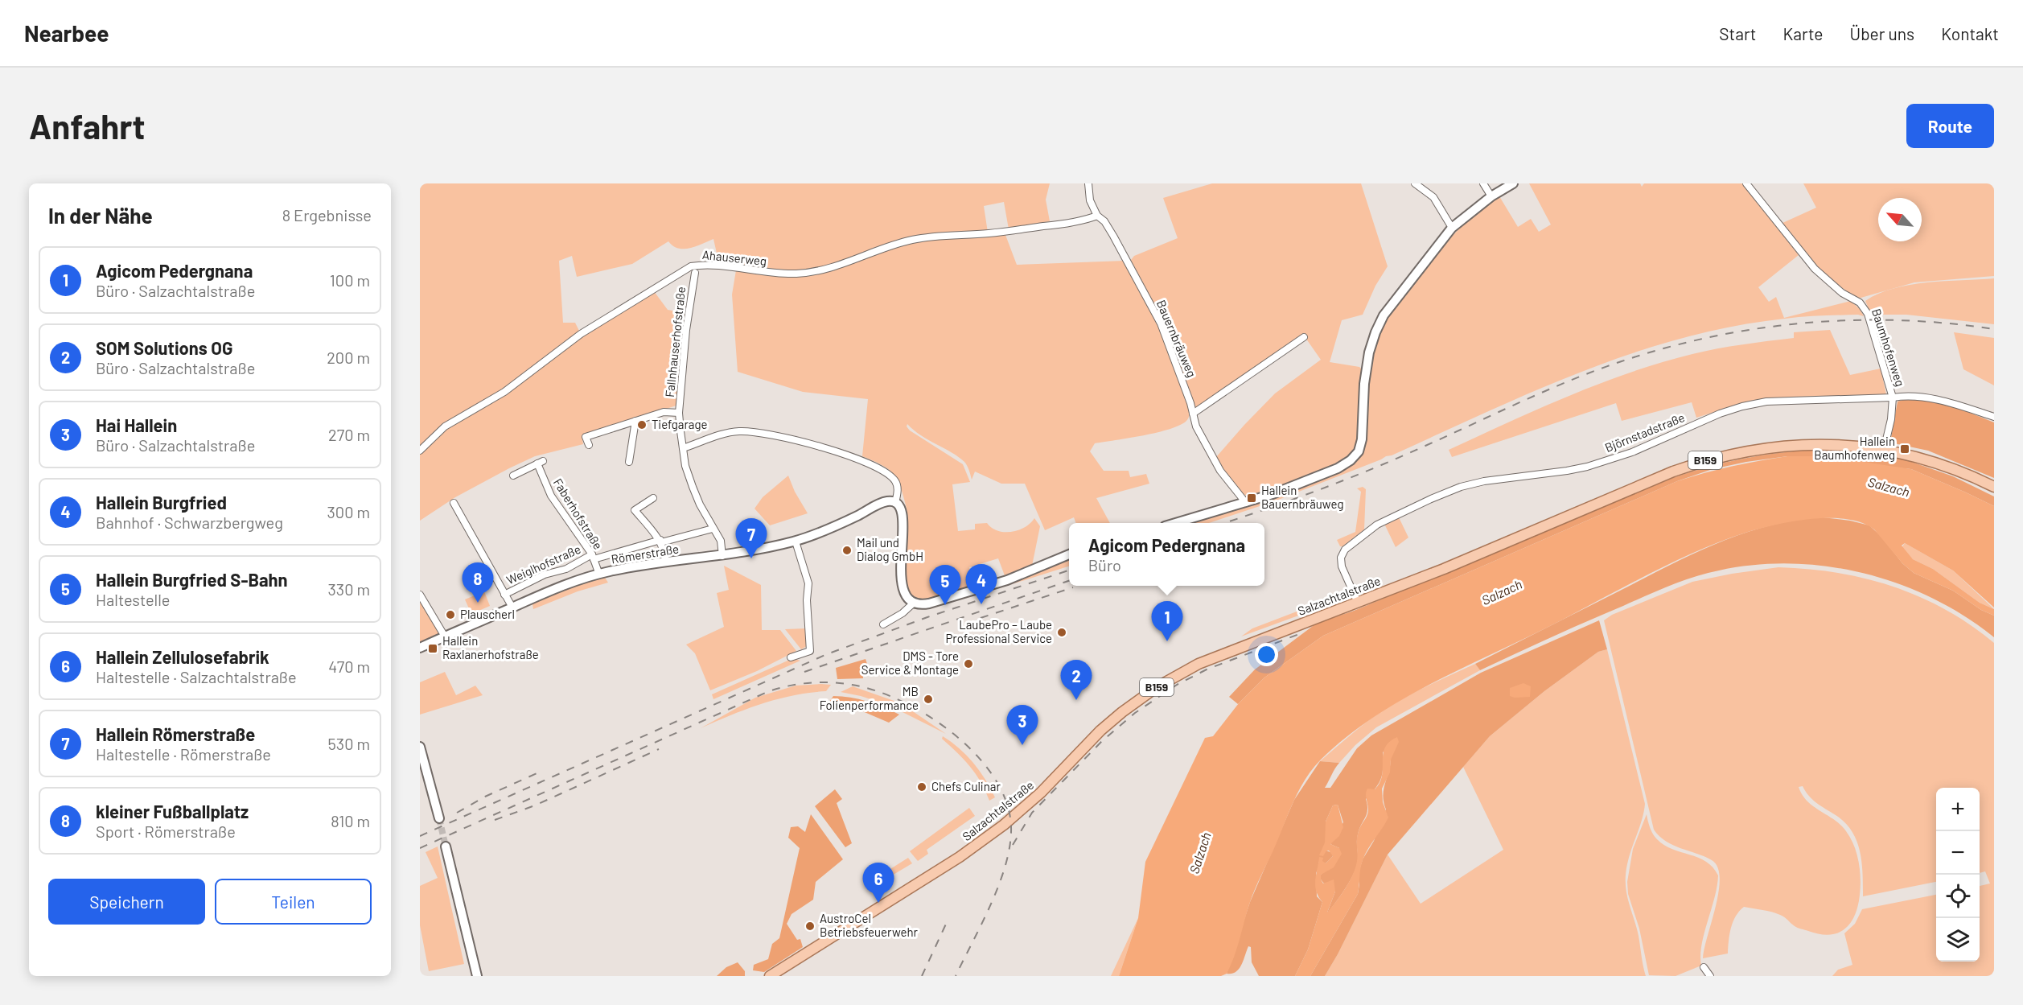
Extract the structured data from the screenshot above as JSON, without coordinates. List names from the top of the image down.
{
  "streets": {
    "main road": ["B159", "Salzachtalstraße"],
    "street": [
      "Ahauserweg",
      "Bauernbräuweg",
      "Fallnhauserhofstraße",
      "Baumhofenweg",
      "Björnstadstraße",
      "Faberhofstraße",
      "Römerstraße",
      "Weiglhofstraße"
    ]
  },
  "crossings": [
    ["Ahauserweg", "Bauernbräuweg"],
    ["Fallnhauserhofstraße", "Römerstraße"],
    ["Fallnhauserhofstraße", "Weiglhofstraße"],
    ["Baumhofenweg", "Björnstadstraße"],
    ["Baumhofenweg", "Salzachtalstraße"],
    ["Björnstadstraße", "Salzachtalstraße"],
    ["Faberhofstraße", "Römerstraße"],
    ["Faberhofstraße", "Weiglhofstraße"],
    ["Römerstraße", "Weiglhofstraße"]
  ],
  "water": ["Salzach"],
  "places": {
    "other": [
      "Tiefgarage",
      "Mail und Dialog GmbH",
      "Plauscherl",
      "LaubePro – Laube Professional Service",
      "DMS - Tore Service & Montage",
      "MB Folienperformance",
      "Chefs Culinar",
      "AustroCel Betriebsfeuerwehr"
    ],
    "transit": ["Hallein Baumhofenweg", "Hallein Bauernbräuweg", "Hallein Raxlanerhofstraße"]
  },
  "north": "top left",
  "page": {
    "header": "Nearbee",
    "nav": [
      "Start",
      "Karte",
      "Über uns",
      "Kontakt"
    ],
    "buttons": [
      "Route",
      ["Speichern", "Teilen"]
    ],
    "title": "Anfahrt",
    "heading": ["In der Nähe", "8 Ergebnisse"],
    "list": [
      {
        "mark": "1",
        "name": "Agicom Pedergnana",
        "note": "Büro · Salzachtalstraße",
        "value": "100 m"
      },
      {
        "mark": "2",
        "name": "SOM Solutions OG",
        "note": "Büro · Salzachtalstraße",
        "value": "200 m"
      },
      {
        "mark": "3",
        "name": "Hai Hallein",
        "note": "Büro · Salzachtalstraße",
        "value": "270 m"
      },
      {
        "mark": "4",
        "name": "Hallein Burgfried",
        "note": "Bahnhof · Schwarzbergweg",
        "value": "300 m"
      },
      {
        "mark": "5",
        "name": "Hallein Burgfried S-Bahn",
        "note": "Haltestelle",
        "value": "330 m"
      },
      {
        "mark": "6",
        "name": "Hallein Zellulosefabrik",
        "note": "Haltestelle · Salzachtalstraße",
        "value": "470 m"
      },
      {
        "mark": "7",
        "name": "Hallein Römerstraße",
        "note": "Haltestelle · Römerstraße",
        "value": "530 m"
      },
      {
        "mark": "8",
        "name": "kleiner Fußballplatz",
        "note": "Sport · Römerstraße",
        "value": "810 m"
      }
    ],
    "pins": [
      "7",
      "8",
      "4",
      "5",
      "1",
      "2",
      "3",
      "6"
    ],
    "popup": ["Agicom Pedergnana", "Büro"],
    "map_buttons": ["+", "−"]
  }
}
